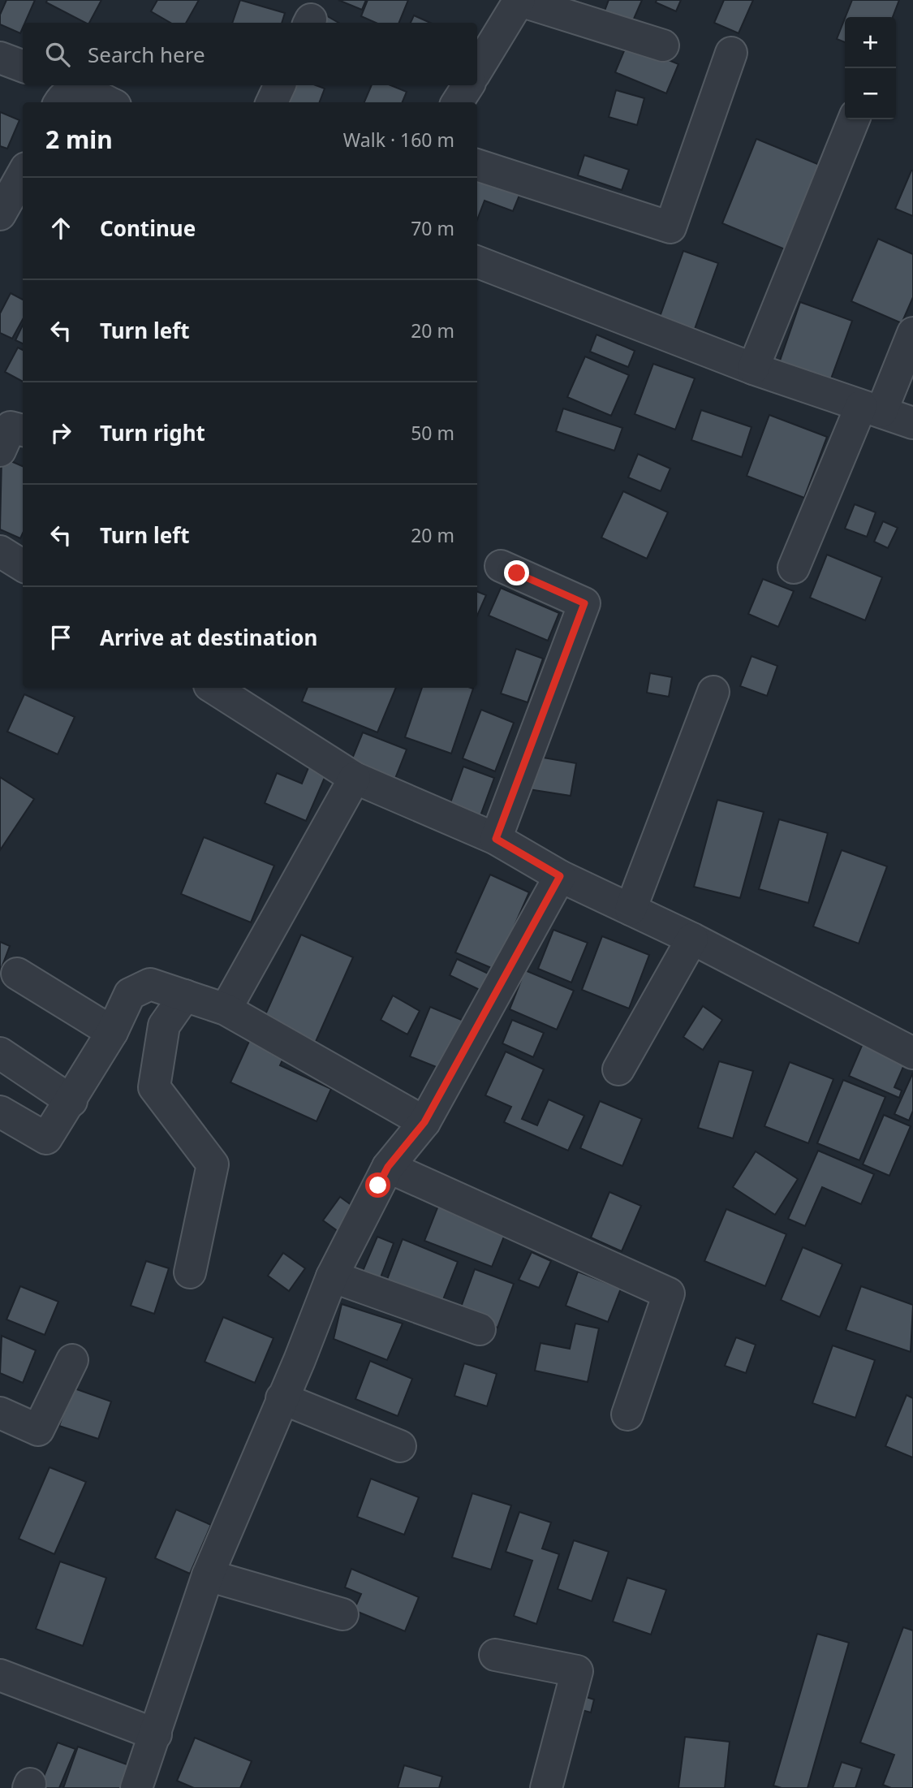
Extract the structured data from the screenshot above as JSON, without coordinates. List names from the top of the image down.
{
  "page": {
    "map_buttons": ["+", "−"],
    "search": "Search here",
    "heading": ["2 min", "Walk · 160 m"],
    "list": [
      ["Continue", "70 m"],
      ["Turn left", "20 m"],
      ["Turn right", "50 m"],
      ["Turn left", "20 m"],
      "Arrive at destination"
    ]
  }
}
